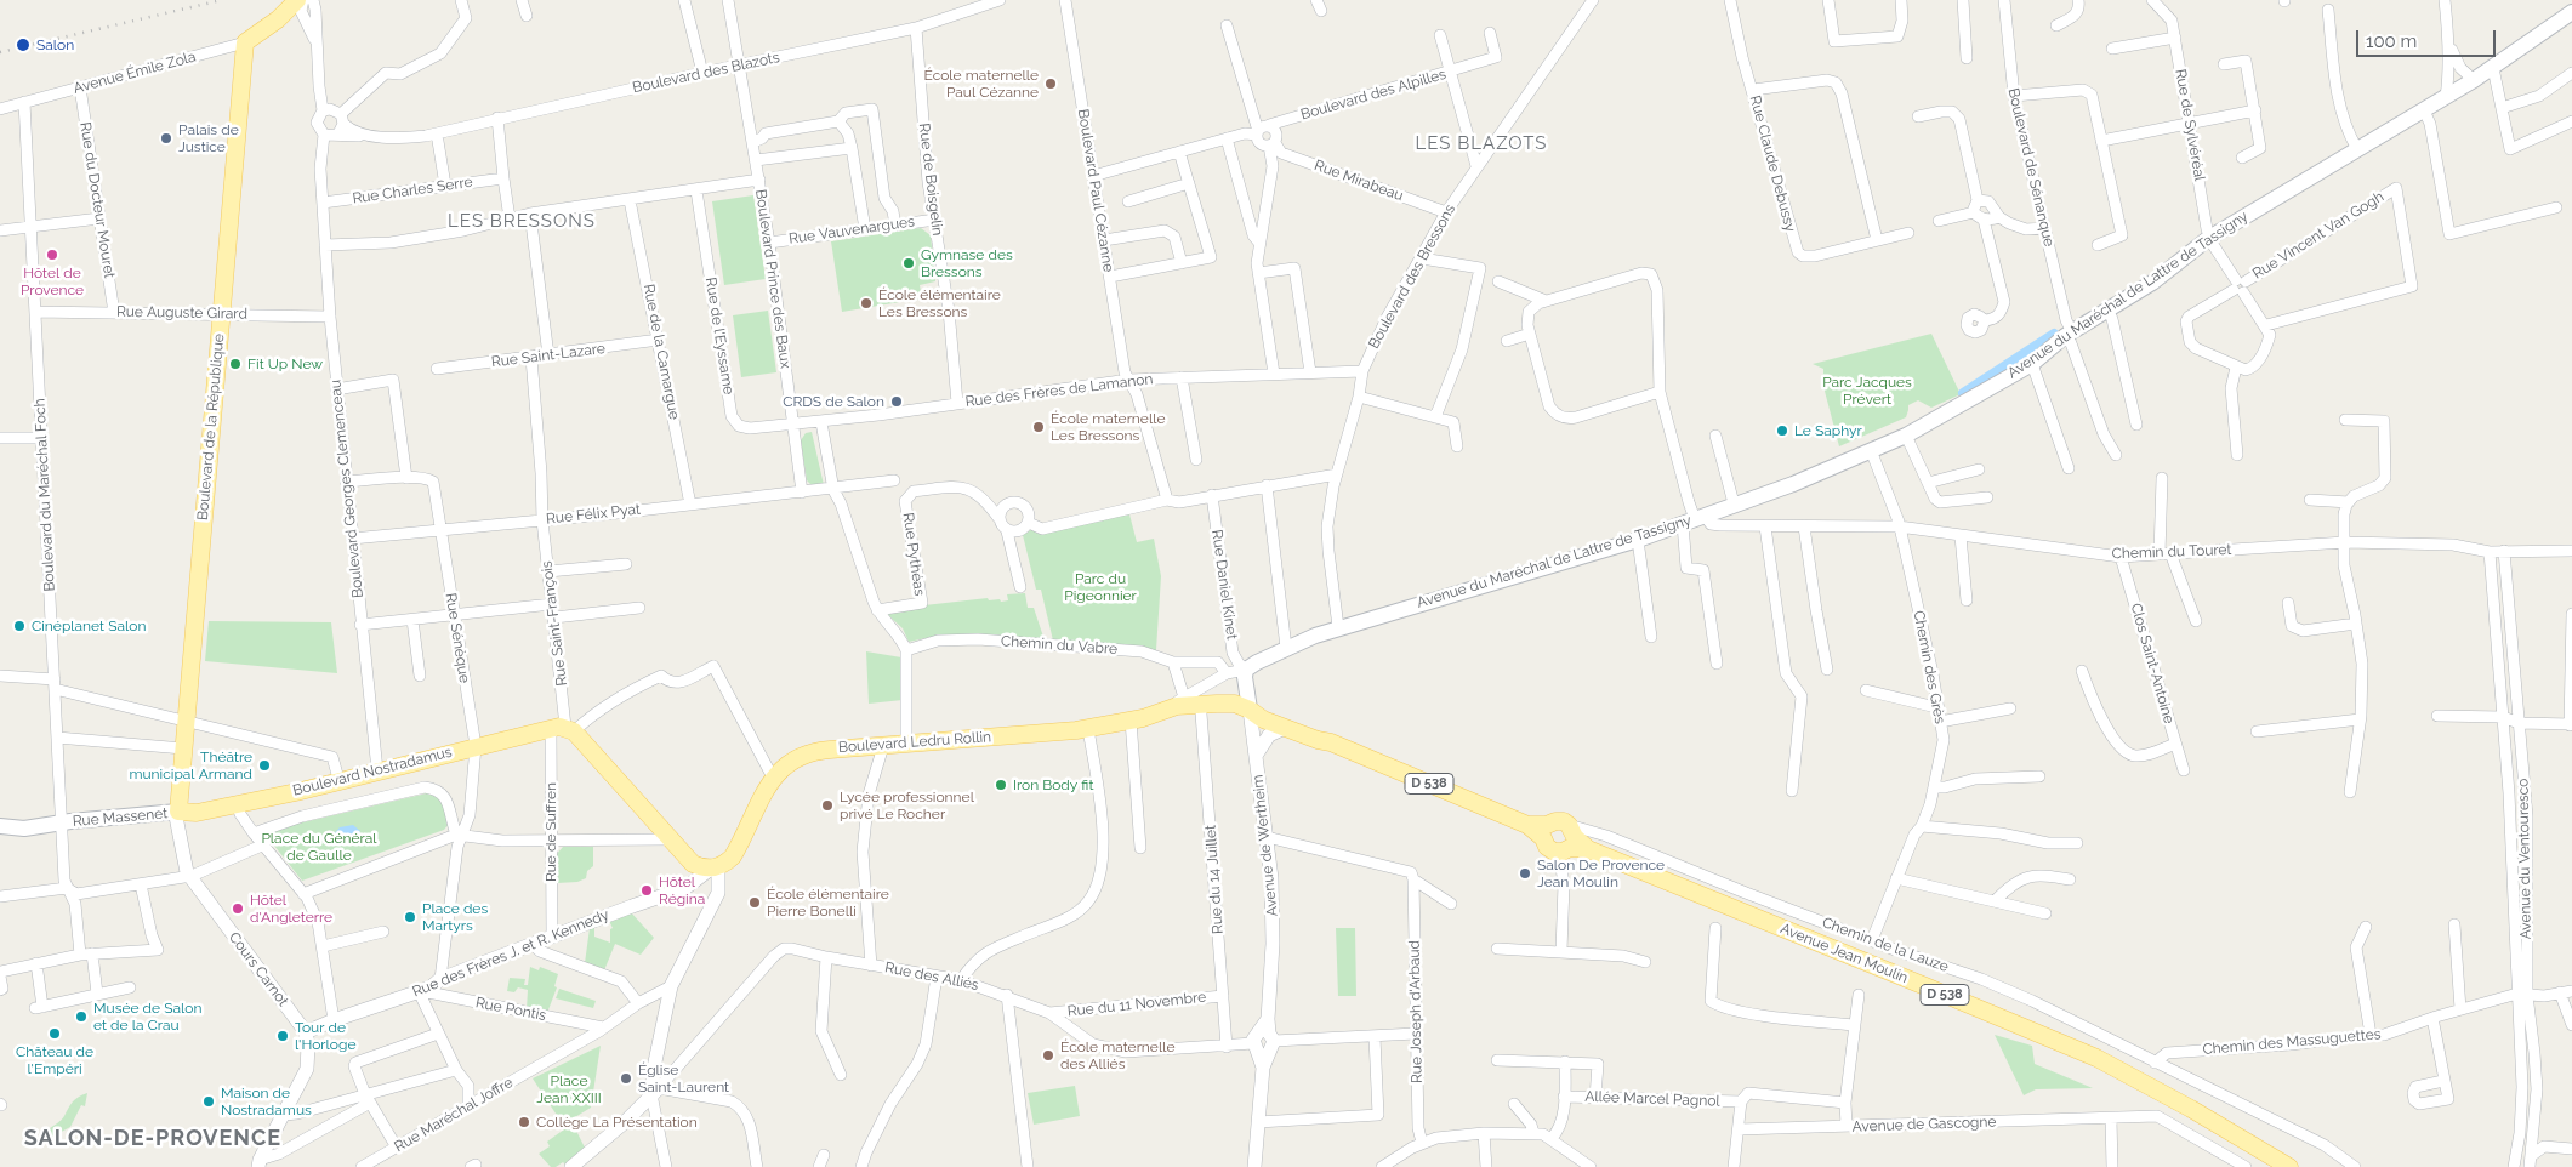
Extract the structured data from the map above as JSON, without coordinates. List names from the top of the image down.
{
  "streets": {
    "main road": [
      "Avenue du Maréchal de Lattre de Tassigny",
      "Boulevard de la République",
      "Boulevard Ledru Rollin",
      "Boulevard Nostradamus",
      "D 538",
      "Rue Massenet",
      "Avenue Jean Moulin"
    ],
    "street": [
      "Avenue Émile Zola",
      "Boulevard des Blazots",
      "Boulevard des Alpilles",
      "Rue de Sylvéréal",
      "Rue Claude Debussy",
      "Boulevard de Sénanque",
      "Rue de Boisgelin",
      "Rue Mirabeau",
      "Rue Charles Serre",
      "Boulevard Paul Cézanne",
      "Rue du Docteur Mouret",
      "Rue Vauvenargues",
      "Rue Vincent Van Gogh",
      "Boulevard des Bressons",
      "Boulevard Prince des Baux",
      "Rue Auguste Girard",
      "Rue de l'Eyssame",
      "Rue de la Camargue",
      "Rue Saint-Lazare",
      "Rue des Frères de Lamanon",
      "Boulevard Georges Clemenceau",
      "Boulevard du Maréchal Foch",
      "Rue Félix Pyat",
      "Chemin du Touret",
      "Rue Pythéas",
      "Rue Daniel Kinet",
      "Rue Saint-François",
      "Rue Sénèque",
      "Chemin du Vabre",
      "Clos Saint-Antoine",
      "Chemin des Grès",
      "Rue de Suffren",
      "Avenue de Wertheim",
      "Avenue du Ventouresco",
      "Rue du 14 Juillet",
      "Chemin de la Lauze",
      "Rue des Frères J. et R. Kennedy",
      "Cours Carnot",
      "Rue des Alliés",
      "Rue du 11 Novembre",
      "Rue Pontis",
      "Rue Joseph d'Arbaud",
      "Chemin des Massuguettes",
      "Allée Marcel Pagnol",
      "Rue Maréchal Joffre",
      "Avenue de Gascogne"
    ]
  },
  "crossings": [
    ["Avenue Émile Zola", "Rue du Docteur Mouret"],
    ["Avenue Émile Zola", "Boulevard de la République"],
    ["Avenue Émile Zola", "Boulevard du Maréchal Foch"],
    ["Boulevard des Blazots", "Rue de Boisgelin"],
    ["Boulevard des Blazots", "Boulevard Prince des Baux"],
    ["Boulevard des Blazots", "Boulevard Georges Clemenceau"],
    ["Boulevard des Alpilles", "Rue Mirabeau"],
    ["Rue de Sylvéréal", "Avenue du Maréchal de Lattre de Tassigny"],
    ["Boulevard de Sénanque", "Avenue du Maréchal de Lattre de Tassigny"],
    ["Rue de Boisgelin", "Rue Vauvenargues"],
    ["Rue de Boisgelin", "Rue des Frères de Lamanon"],
    ["Rue Mirabeau", "Boulevard des Bressons"],
    ["Rue Charles Serre", "Boulevard Georges Clemenceau"],
    ["Boulevard Paul Cézanne", "Rue des Frères de Lamanon"],
    ["Rue du Docteur Mouret", "Rue Auguste Girard"],
    ["Rue Vauvenargues", "Boulevard Prince des Baux"],
    ["Boulevard des Bressons", "Avenue du Maréchal de Lattre de Tassigny"],
    ["Boulevard des Bressons", "Rue des Frères de Lamanon"],
    ["Boulevard Prince des Baux", "Rue de l'Eyssame"],
    ["Boulevard Prince des Baux", "Rue des Frères de Lamanon"],
    ["Boulevard Prince des Baux", "Rue Félix Pyat"],
    ["Avenue du Maréchal de Lattre de Tassigny", "Chemin du Touret"],
    ["Avenue du Maréchal de Lattre de Tassigny", "Rue Daniel Kinet"],
    ["Avenue du Maréchal de Lattre de Tassigny", "Chemin du Vabre"],
    ["Avenue du Maréchal de Lattre de Tassigny", "Chemin des Grès"],
    ["Avenue du Maréchal de Lattre de Tassigny", "Boulevard Ledru Rollin"],
    ["Rue Auguste Girard", "Boulevard de la République"],
    ["Rue Auguste Girard", "Boulevard Georges Clemenceau"],
    ["Rue Auguste Girard", "Boulevard du Maréchal Foch"],
    ["Rue de l'Eyssame", "Rue des Frères de Lamanon"],
    ["Rue de la Camargue", "Rue Saint-Lazare"],
    ["Rue de la Camargue", "Rue Félix Pyat"],
    ["Rue Saint-Lazare", "Rue Saint-François"],
    ["Boulevard de la République", "Boulevard Nostradamus"],
    ["Boulevard de la République", "Rue Massenet"],
    ["Boulevard Georges Clemenceau", "Rue Félix Pyat"],
    ["Boulevard Georges Clemenceau", "Boulevard Nostradamus"],
    ["Boulevard du Maréchal Foch", "Rue Massenet"],
    ["Rue Félix Pyat", "Rue Saint-François"],
    ["Rue Félix Pyat", "Rue Sénèque"],
    ["Chemin du Touret", "Clos Saint-Antoine"],
    ["Chemin du Touret", "Chemin des Grès"],
    ["Chemin du Touret", "Avenue du Ventouresco"],
    ["Rue Saint-François", "Boulevard Nostradamus"],
    ["Rue Saint-François", "Rue de Suffren"],
    ["Rue Sénèque", "Boulevard Nostradamus"],
    ["Rue Sénèque", "Rue des Frères J. et R. Kennedy"],
    ["Chemin des Grès", "Chemin de la Lauze"],
    ["Boulevard Ledru Rollin", "Avenue de Wertheim"],
    ["Boulevard Ledru Rollin", "Rue du 14 Juillet"],
    ["Boulevard Ledru Rollin", "Rue des Frères J. et R. Kennedy"],
    ["Boulevard Ledru Rollin", "Avenue Jean Moulin"],
    ["Boulevard Nostradamus", "Rue Massenet"],
    ["Boulevard Nostradamus", "Rue de Suffren"],
    ["Rue de Suffren", "Rue des Frères J. et R. Kennedy"],
    ["Avenue de Wertheim", "Avenue Jean Moulin"],
    ["Avenue de Wertheim", "Rue des Alliés"],
    ["Avenue du Ventouresco", "Chemin des Massuguettes"],
    ["Rue du 14 Juillet", "Rue des Alliés"],
    ["Rue du 14 Juillet", "Rue du 11 Novembre"],
    ["Chemin de la Lauze", "Avenue Jean Moulin"],
    ["Chemin de la Lauze", "Chemin des Massuguettes"],
    ["Rue des Frères J. et R. Kennedy", "Cours Carnot"],
    ["Rue des Frères J. et R. Kennedy", "Rue Pontis"],
    ["Rue des Alliés", "Rue du 11 Novembre"],
    ["Rue des Alliés", "Rue Joseph d'Arbaud"],
    ["Rue Pontis", "Rue Maréchal Joffre"]
  ],
  "districts": ["LES BLAZOTS", "LES BRESSONS", "SALON-DE-PROVENCE"],
  "parks": [
    "Parc Jacques Prévert",
    "Parc du Pigeonnier",
    "Place du Général de Gaulle",
    "Place Jean XXIII"
  ],
  "places": [
    "Salon",
    "École maternelle Paul Cézanne",
    "Palais de Justice",
    "Hôtel de Provence",
    "Gymnase des Bressons",
    "École élémentaire Les Bressons",
    "Fit Up New",
    "CRDS de Salon",
    "École maternelle Les Bressons",
    "Le Saphyr",
    "Cinéplanet Salon",
    "Théâtre municipal Armand",
    "Iron Body fit",
    "Lycée professionnel privé Le Rocher",
    "Salon De Provence Jean Moulin",
    "Hôtel Régina",
    "École élémentaire Pierre Bonelli",
    "Hôtel d'Angleterre",
    "Place des Martyrs",
    "Musée de Salon et de la Crau",
    "Château de l'Empéri",
    "Tour de l'Horloge",
    "École maternelle des Alliés",
    "Église Saint-Laurent",
    "Maison de Nostradamus",
    "Collège La Présentation"
  ],
  "scale_bar": "100 m"
}
